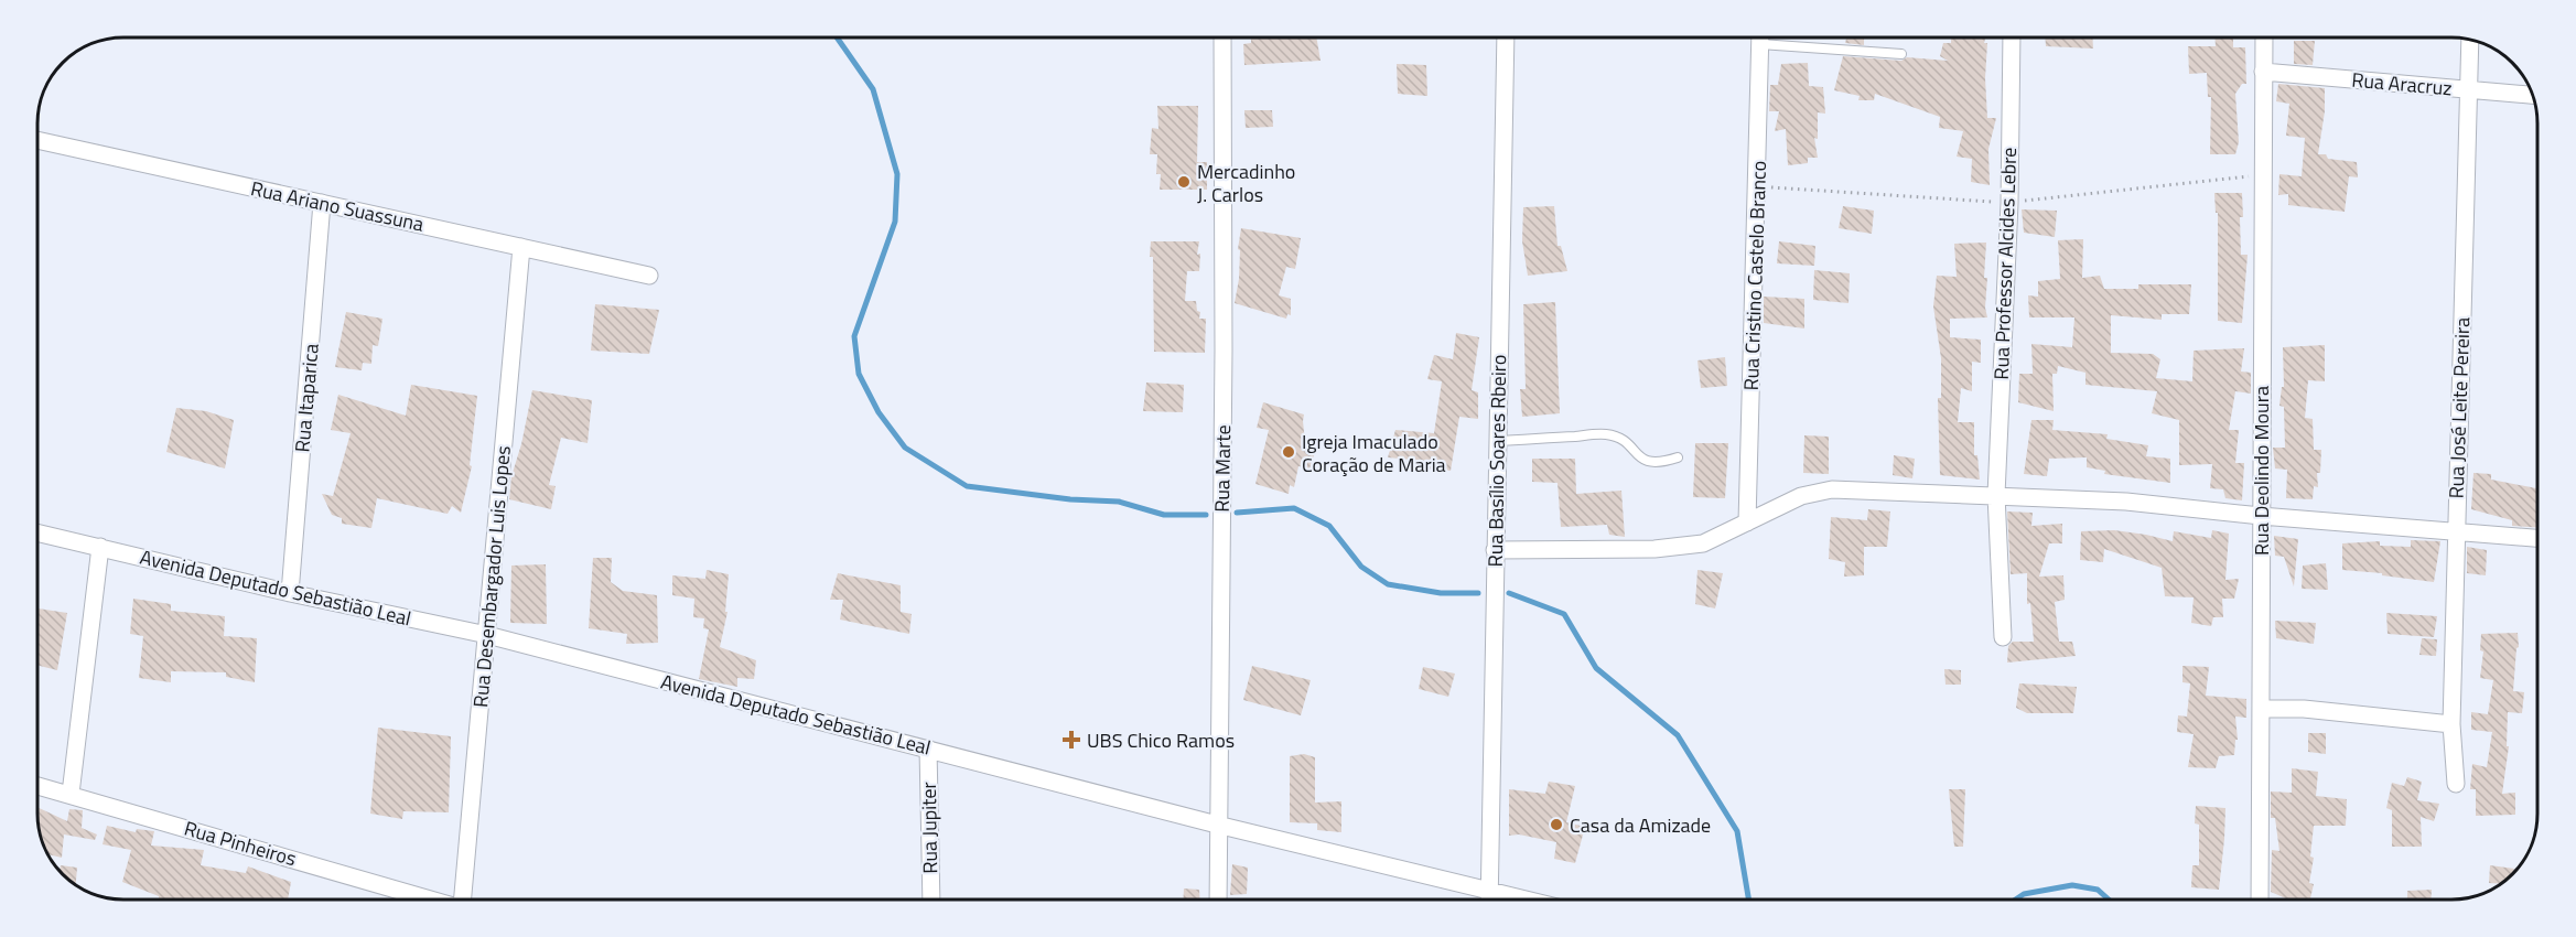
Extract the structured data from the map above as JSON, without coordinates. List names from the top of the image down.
{
  "streets": {
    "street": [
      "Rua Aracruz",
      "Rua Ariano Suassuna",
      "Rua Professor Alcides Lebre",
      "Rua Cristino Castelo Branco",
      "Rua Itaparica",
      "Rua José Leite Pereira",
      "Rua Basílio Soares Rbeiro",
      "Rua Marte",
      "Rua Deolindo Moura",
      "Rua Desembargador Luis Lopes",
      "Avenida Deputado Sebastião Leal",
      "Rua Jupiter",
      "Rua Pinheiros"
    ]
  },
  "crossings": [
    ["Rua Aracruz", "Rua José Leite Pereira"],
    ["Rua Aracruz", "Rua Deolindo Moura"],
    ["Rua Ariano Suassuna", "Rua Itaparica"],
    ["Rua Ariano Suassuna", "Rua Desembargador Luis Lopes"],
    ["Rua Itaparica", "Avenida Deputado Sebastião Leal"],
    ["Rua Marte", "Avenida Deputado Sebastião Leal"],
    ["Rua Desembargador Luis Lopes", "Avenida Deputado Sebastião Leal"],
    ["Avenida Deputado Sebastião Leal", "Rua Jupiter"]
  ],
  "places": {
    "other": ["Mercadinho J. Carlos", "Igreja Imaculado Coração de Maria", "Casa da Amizade"],
    "health": ["UBS Chico Ramos"]
  }
}
